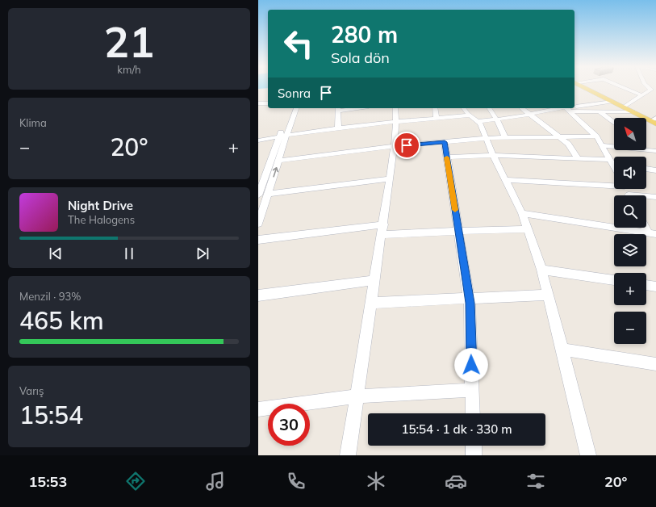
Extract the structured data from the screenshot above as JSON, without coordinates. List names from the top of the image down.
{
  "north": "top left",
  "page": {
    "tile": [
      ["21", "km/h"],
      "Klima",
      ["Menzil · 93%", "465 km"],
      ["Varış", "15:54"]
    ],
    "turn": ["280 m", "Sola dön"],
    "then": "Sonra",
    "map_buttons": ["+", "−"],
    "heat": ["−", "20°", "+"],
    "song": ["Night Drive", "The Halogens"],
    "limit": "30",
    "trip": "15:54 · 1 dk · 330 m",
    "tabs": ["15:53", "20°"]
  }
}
